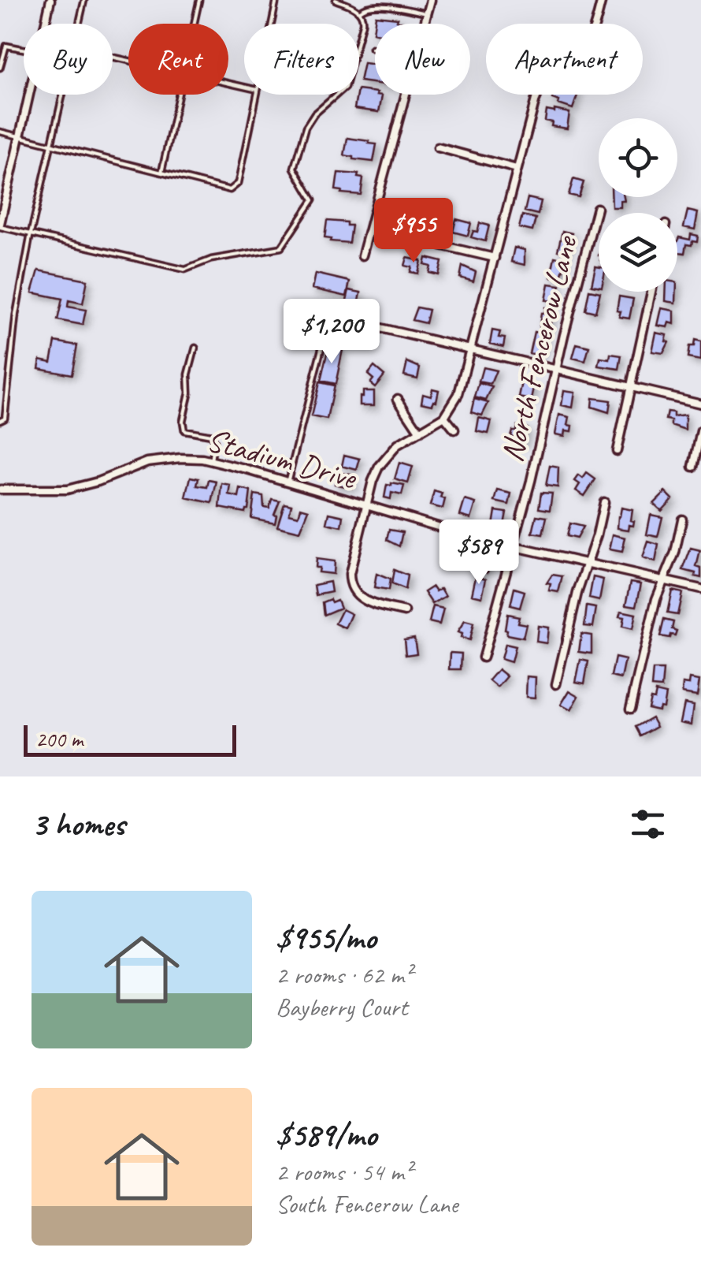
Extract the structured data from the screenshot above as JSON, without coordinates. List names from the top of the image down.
{
  "streets": {
    "street": ["North Fencerow Lane", "Stadium Drive"]
  },
  "crossings": [
    ["North Fencerow Lane", "Stadium Drive"]
  ],
  "scale_bar": "200 m",
  "page": {
    "chip": [
      "Buy",
      "Rent",
      "Filters",
      "New",
      "Apartment"
    ],
    "price": ["$955", "$1,200", "$589"],
    "scale": "200 m",
    "heading": "3 homes",
    "list": [
      {
        "name": "$955/mo",
        "note": "2 rooms · 62 m² · Bayberry Court"
      },
      {
        "name": "$589/mo",
        "note": "2 rooms · 54 m² · South Fencerow Lane"
      }
    ]
  }
}
